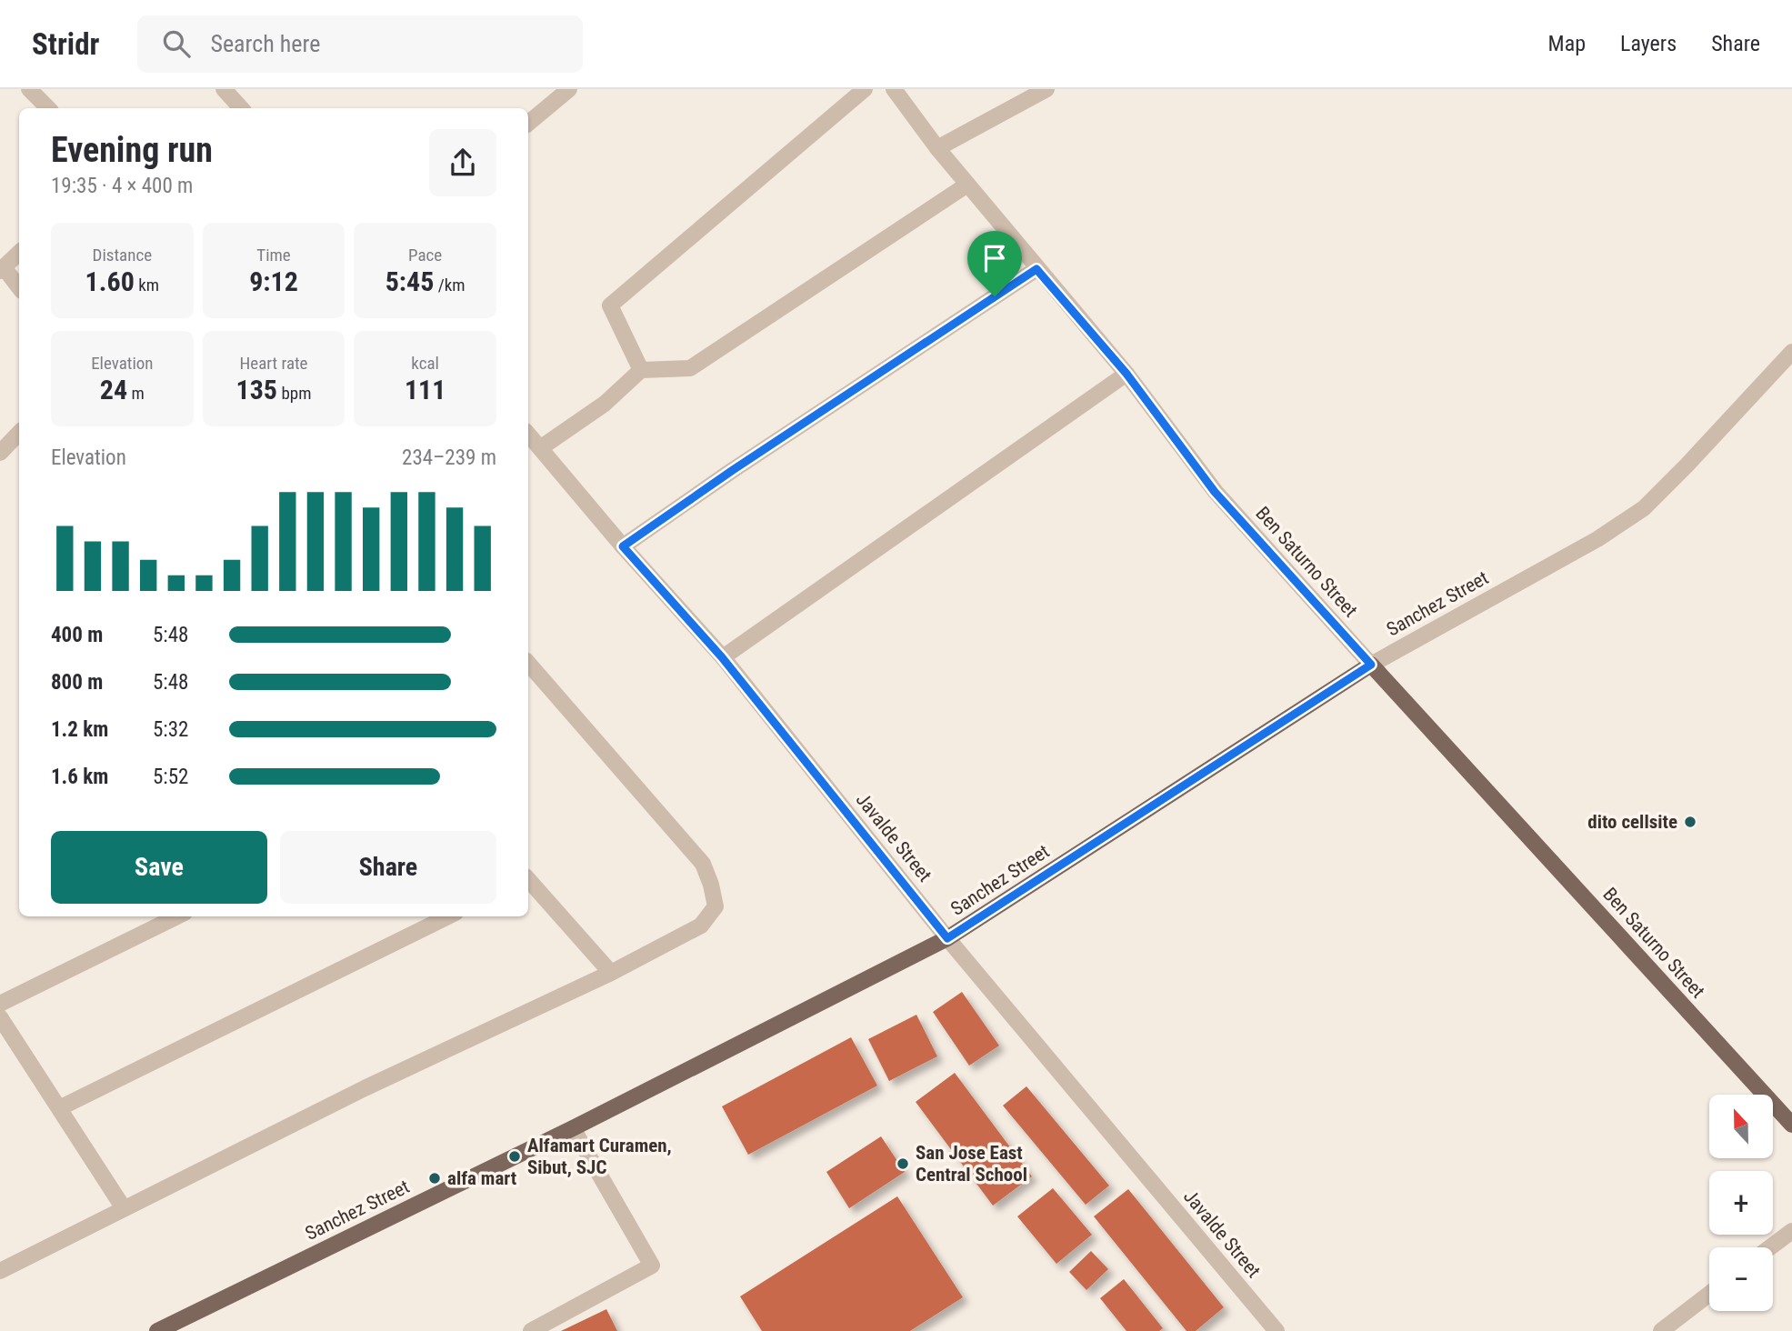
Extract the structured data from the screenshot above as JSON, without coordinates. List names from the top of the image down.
{
  "streets": {
    "main road": ["Ben Saturno Street", "Sanchez Street"],
    "street": ["Javalde Street"]
  },
  "crossings": [
    ["Ben Saturno Street", "Sanchez Street"],
    ["Sanchez Street", "Javalde Street"]
  ],
  "places": [
    "dito cellsite",
    "Alfamart Curamen, Sibut, SJC",
    "San Jose East Central School",
    "alfa mart"
  ],
  "north": "top",
  "page": {
    "header": "Stridr",
    "search": "Search here",
    "nav": ["Map", "Layers", "Share"],
    "heading": ["Evening run", "19:35 · 4 × 400 m"],
    "stats": [
      ["Distance", "1.60 km"],
      ["Time", "9:12"],
      ["Pace", "5:45 /km"],
      ["Elevation", "24 m"],
      ["Heart rate", "135 bpm"],
      ["kcal", "111"]
    ],
    "chart": ["Elevation", "234–239 m"],
    "list": [
      {
        "name": "400 m",
        "note": "5:48"
      },
      {
        "name": "800 m",
        "note": "5:48"
      },
      {
        "name": "1.2 km",
        "note": "5:32"
      },
      {
        "name": "1.6 km",
        "note": "5:52"
      }
    ],
    "buttons": ["Save", "Share"],
    "map_buttons": ["+", "−"]
  }
}
